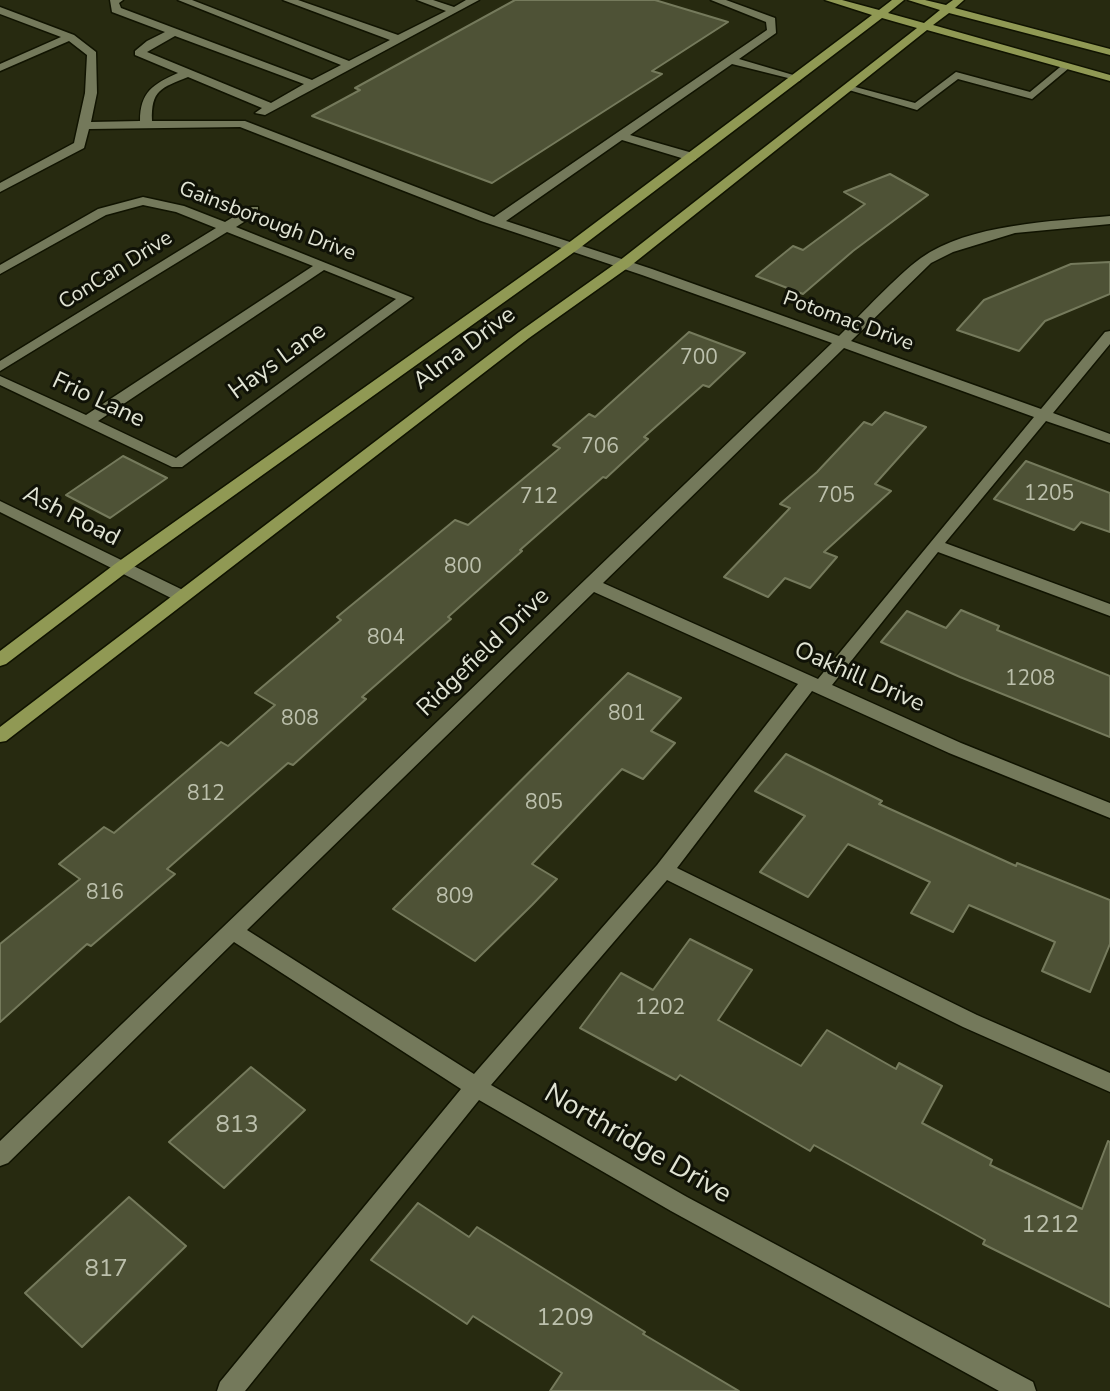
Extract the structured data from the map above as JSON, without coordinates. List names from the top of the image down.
{
  "streets": {
    "main road": ["Alma Drive"],
    "street": [
      "Gainsborough Drive",
      "ConCan Drive",
      "Potomac Drive",
      "Hays Lane",
      "Frio Lane",
      "Ash Road",
      "Ridgefield Drive",
      "Oakhill Drive",
      "Northridge Drive"
    ]
  },
  "crossings": [
    ["Gainsborough Drive", "ConCan Drive"],
    ["Gainsborough Drive", "Hays Lane"],
    ["Potomac Drive", "Alma Drive"],
    ["Potomac Drive", "Ridgefield Drive"],
    ["Alma Drive", "Ash Road"],
    ["Hays Lane", "Frio Lane"],
    ["Ridgefield Drive", "Oakhill Drive"],
    ["Ridgefield Drive", "Northridge Drive"]
  ],
  "house_numbers": [
    "700",
    "706",
    "1205",
    "705",
    "712",
    "800",
    "804",
    "1208",
    "801",
    "808",
    "812",
    "805",
    "816",
    "809",
    "1202",
    "813",
    "1212",
    "817",
    "1209"
  ]
}
